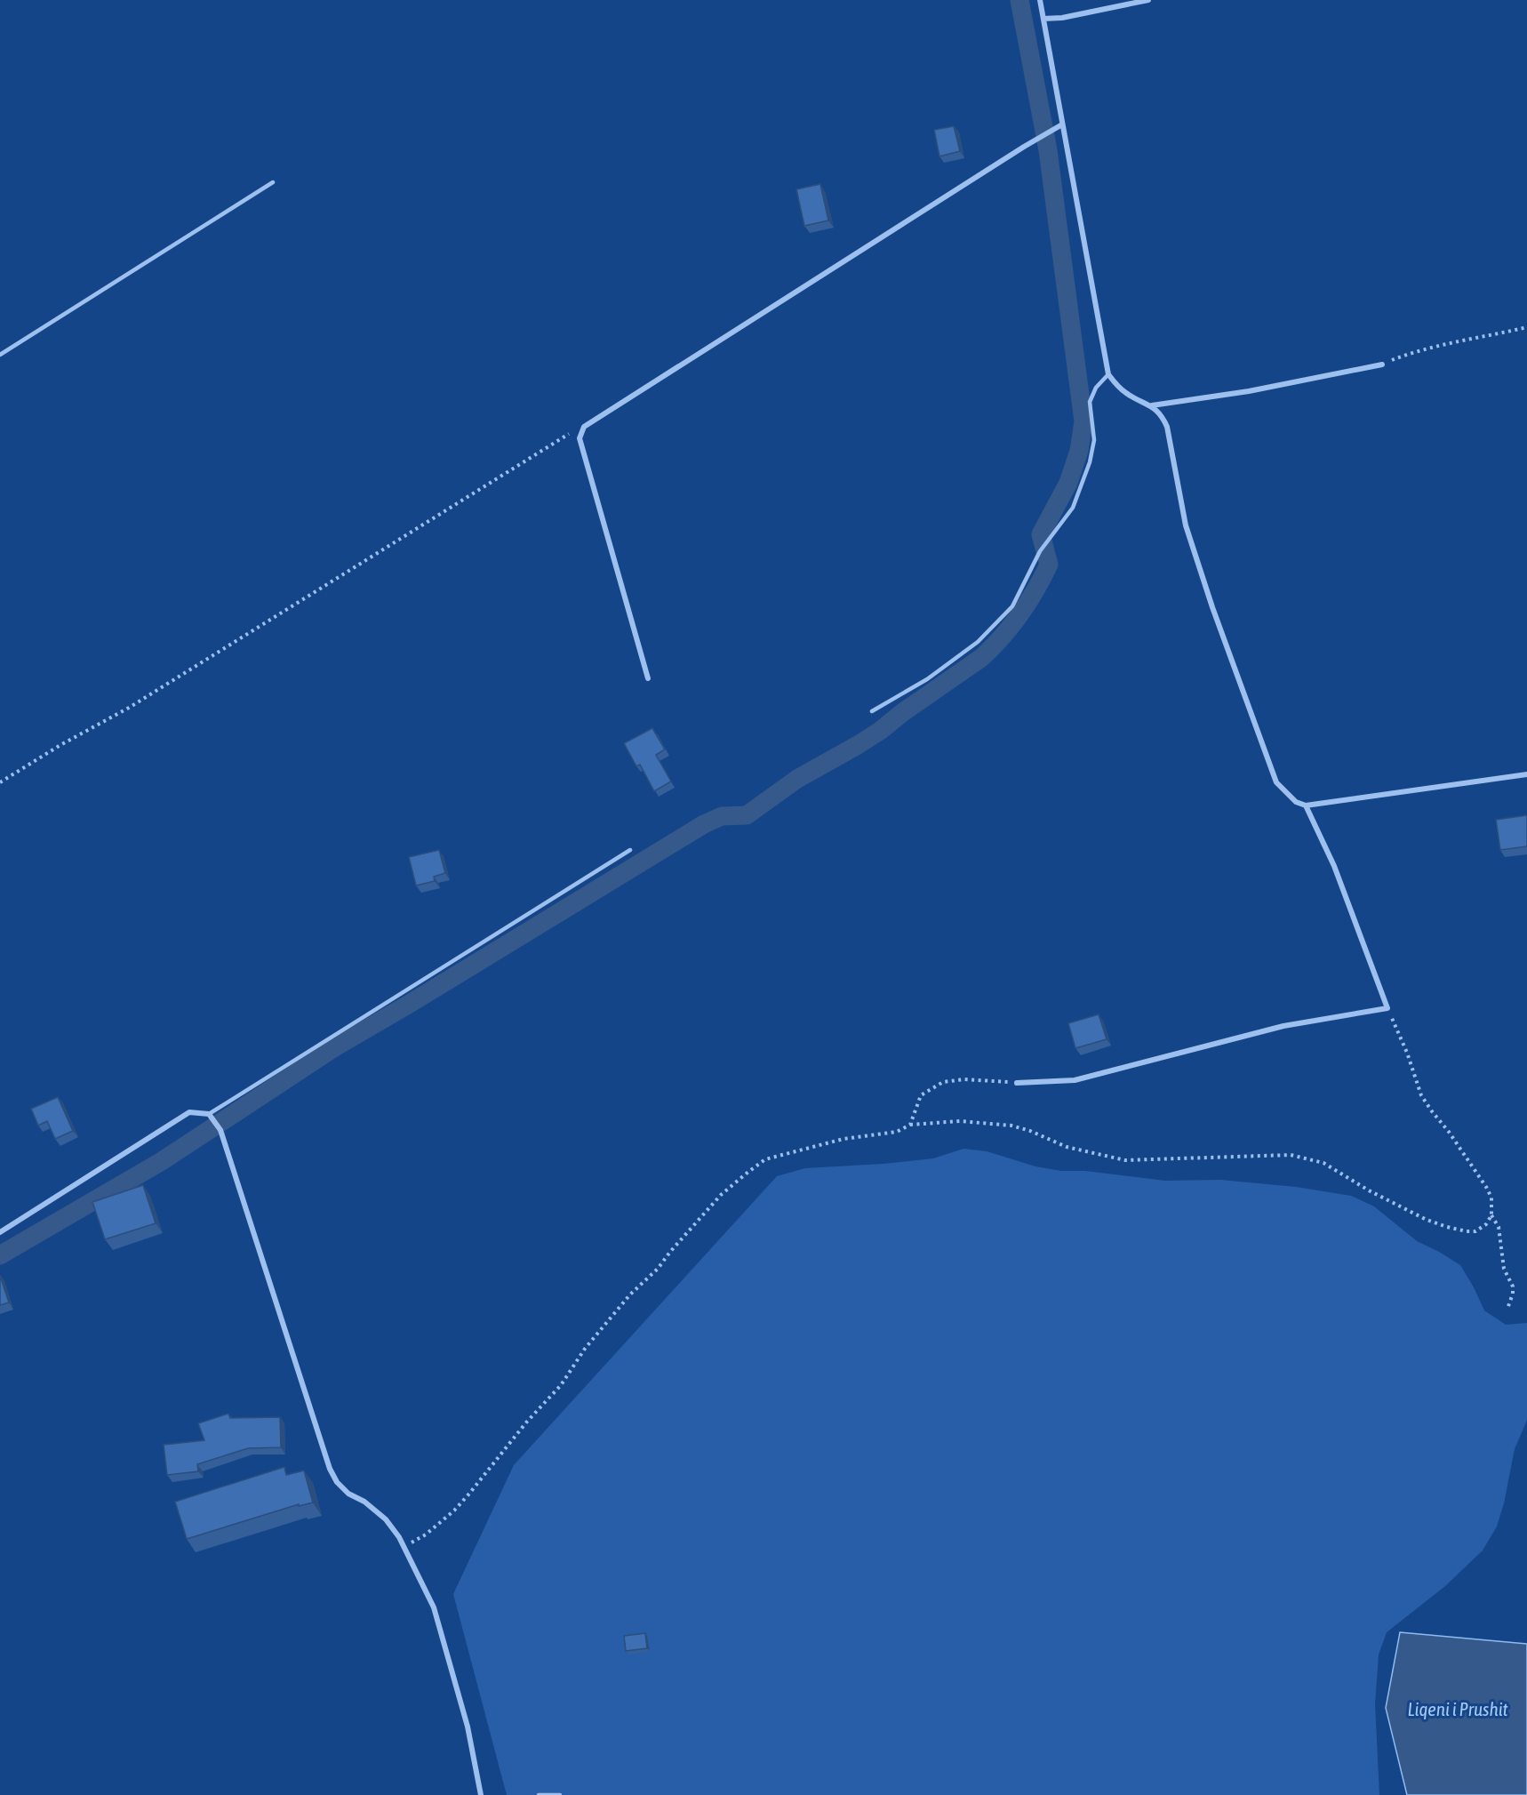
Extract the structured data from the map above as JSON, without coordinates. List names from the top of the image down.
{
  "water": ["Liqeni i Prushit"]
}
